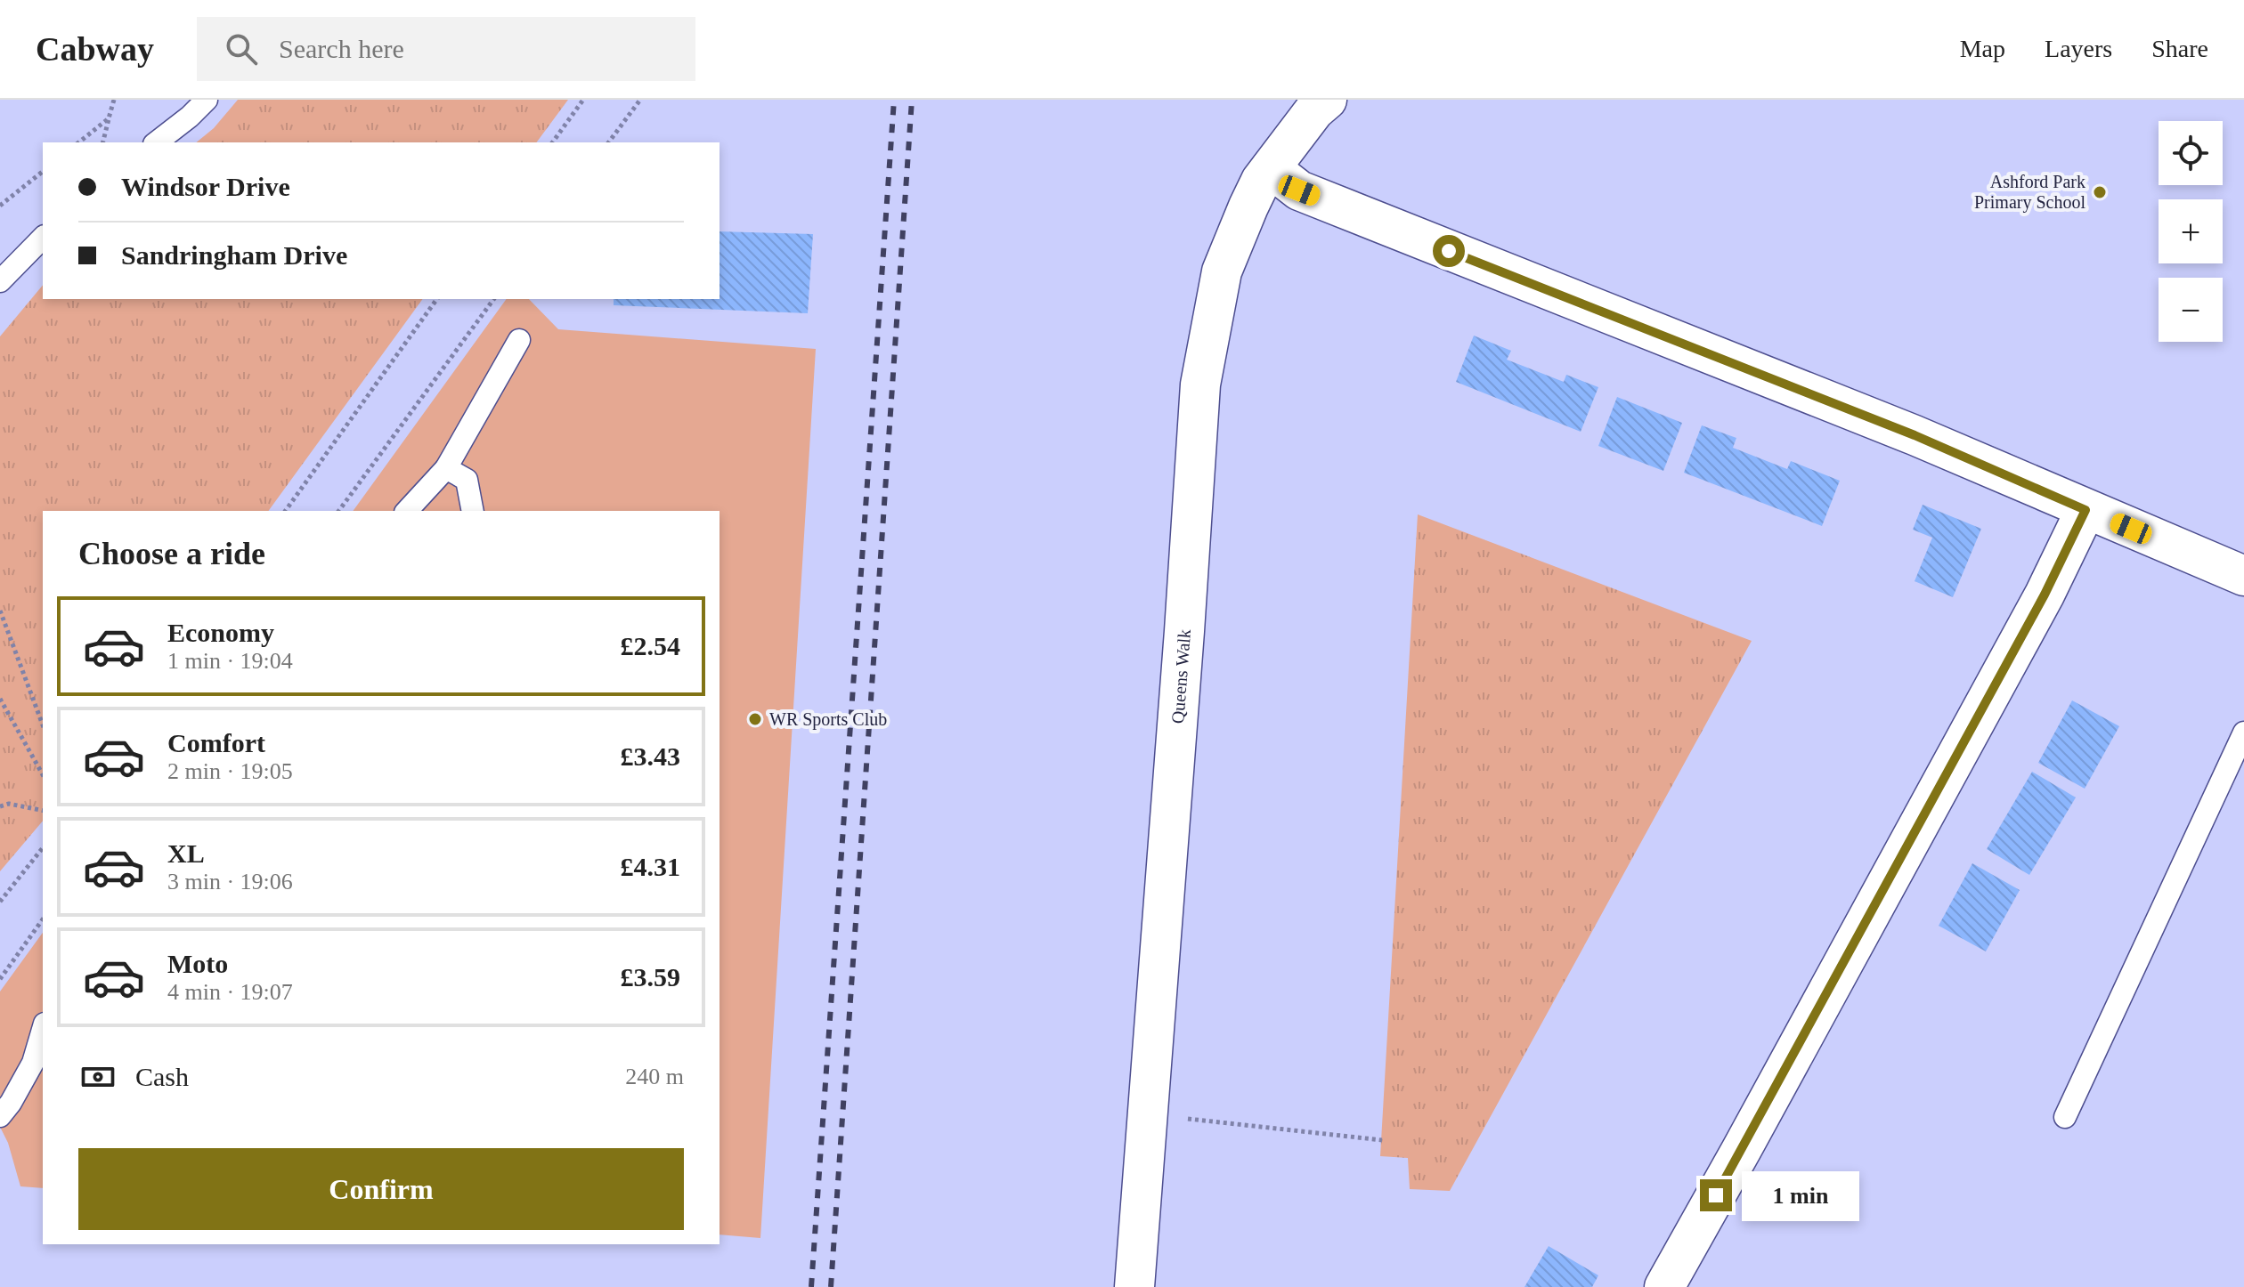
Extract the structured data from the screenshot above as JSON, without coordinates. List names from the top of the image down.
{
  "streets": {
    "street": ["Queens Walk"]
  },
  "places": ["Ashford Park Primary School", "WR Sports Club"],
  "page": {
    "header": "Cabway",
    "search": "Search here",
    "nav": ["Map", "Layers", "Share"],
    "map_buttons": ["+", "−"],
    "banner": ["Windsor Drive", "Sandringham Drive"],
    "heading": "Choose a ride",
    "list": [
      {
        "name": "Economy",
        "note": "1 min · 19:04",
        "value": "£2.54"
      },
      {
        "name": "Comfort",
        "note": "2 min · 19:05",
        "value": "£3.43"
      },
      {
        "name": "XL",
        "note": "3 min · 19:06",
        "value": "£4.31"
      },
      {
        "name": "Moto",
        "note": "4 min · 19:07",
        "value": "£3.59"
      }
    ],
    "pay": ["Cash", "240 m"],
    "buttons": "Confirm",
    "bubble": "1 min"
  }
}
